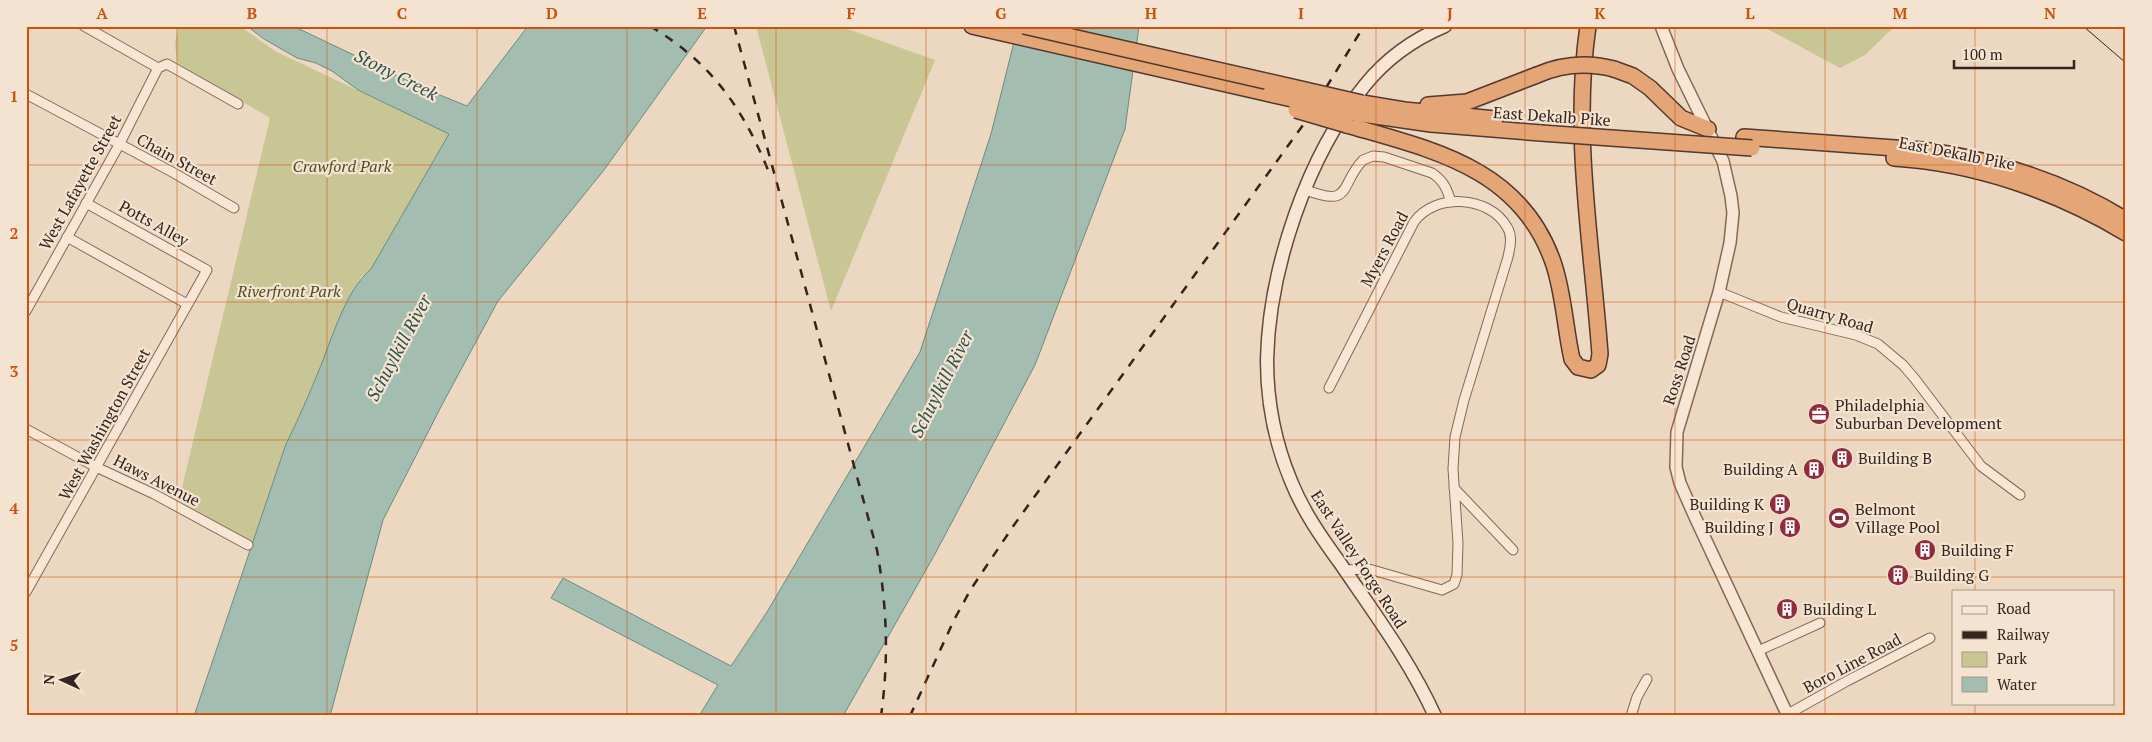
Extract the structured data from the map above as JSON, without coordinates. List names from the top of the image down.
{
  "streets": {
    "highway": ["East Dekalb Pike"],
    "main road": ["East Valley Forge Road"],
    "street": [
      "Chain Street",
      "West Lafayette Street",
      "Potts Alley",
      "Myers Road",
      "Quarry Road",
      "Ross Road",
      "West Washington Street",
      "Haws Avenue",
      "Boro Line Road"
    ]
  },
  "crossings": [
    ["Chain Street", "West Lafayette Street"],
    ["West Lafayette Street", "Potts Alley"],
    ["Potts Alley", "West Washington Street"],
    ["Myers Road", "East Valley Forge Road"],
    ["Quarry Road", "Ross Road"],
    ["Ross Road", "Boro Line Road"],
    ["West Washington Street", "Haws Avenue"]
  ],
  "water": ["Stony Creek", "Schuylkill River"],
  "parks": ["Crawford Park", "Riverfront Park"],
  "places": {
    "office": ["Philadelphia Suburban Development"],
    "building": [
      "Building B",
      "Building A",
      "Building K",
      "Building J",
      "Building F",
      "Building G",
      "Building L"
    ],
    "sports": ["Belmont Village Pool"]
  },
  "legend": [
    "Road",
    "Railway",
    "Park",
    "Water"
  ],
  "scale_bar": "100 m",
  "north": "left",
  "grid": {
    "columns": [
      "A",
      "B",
      "C",
      "D",
      "E",
      "F",
      "G",
      "H",
      "I",
      "J",
      "K",
      "L",
      "M",
      "N"
    ],
    "rows": [
      "1",
      "2",
      "3",
      "4",
      "5"
    ]
  }
}
